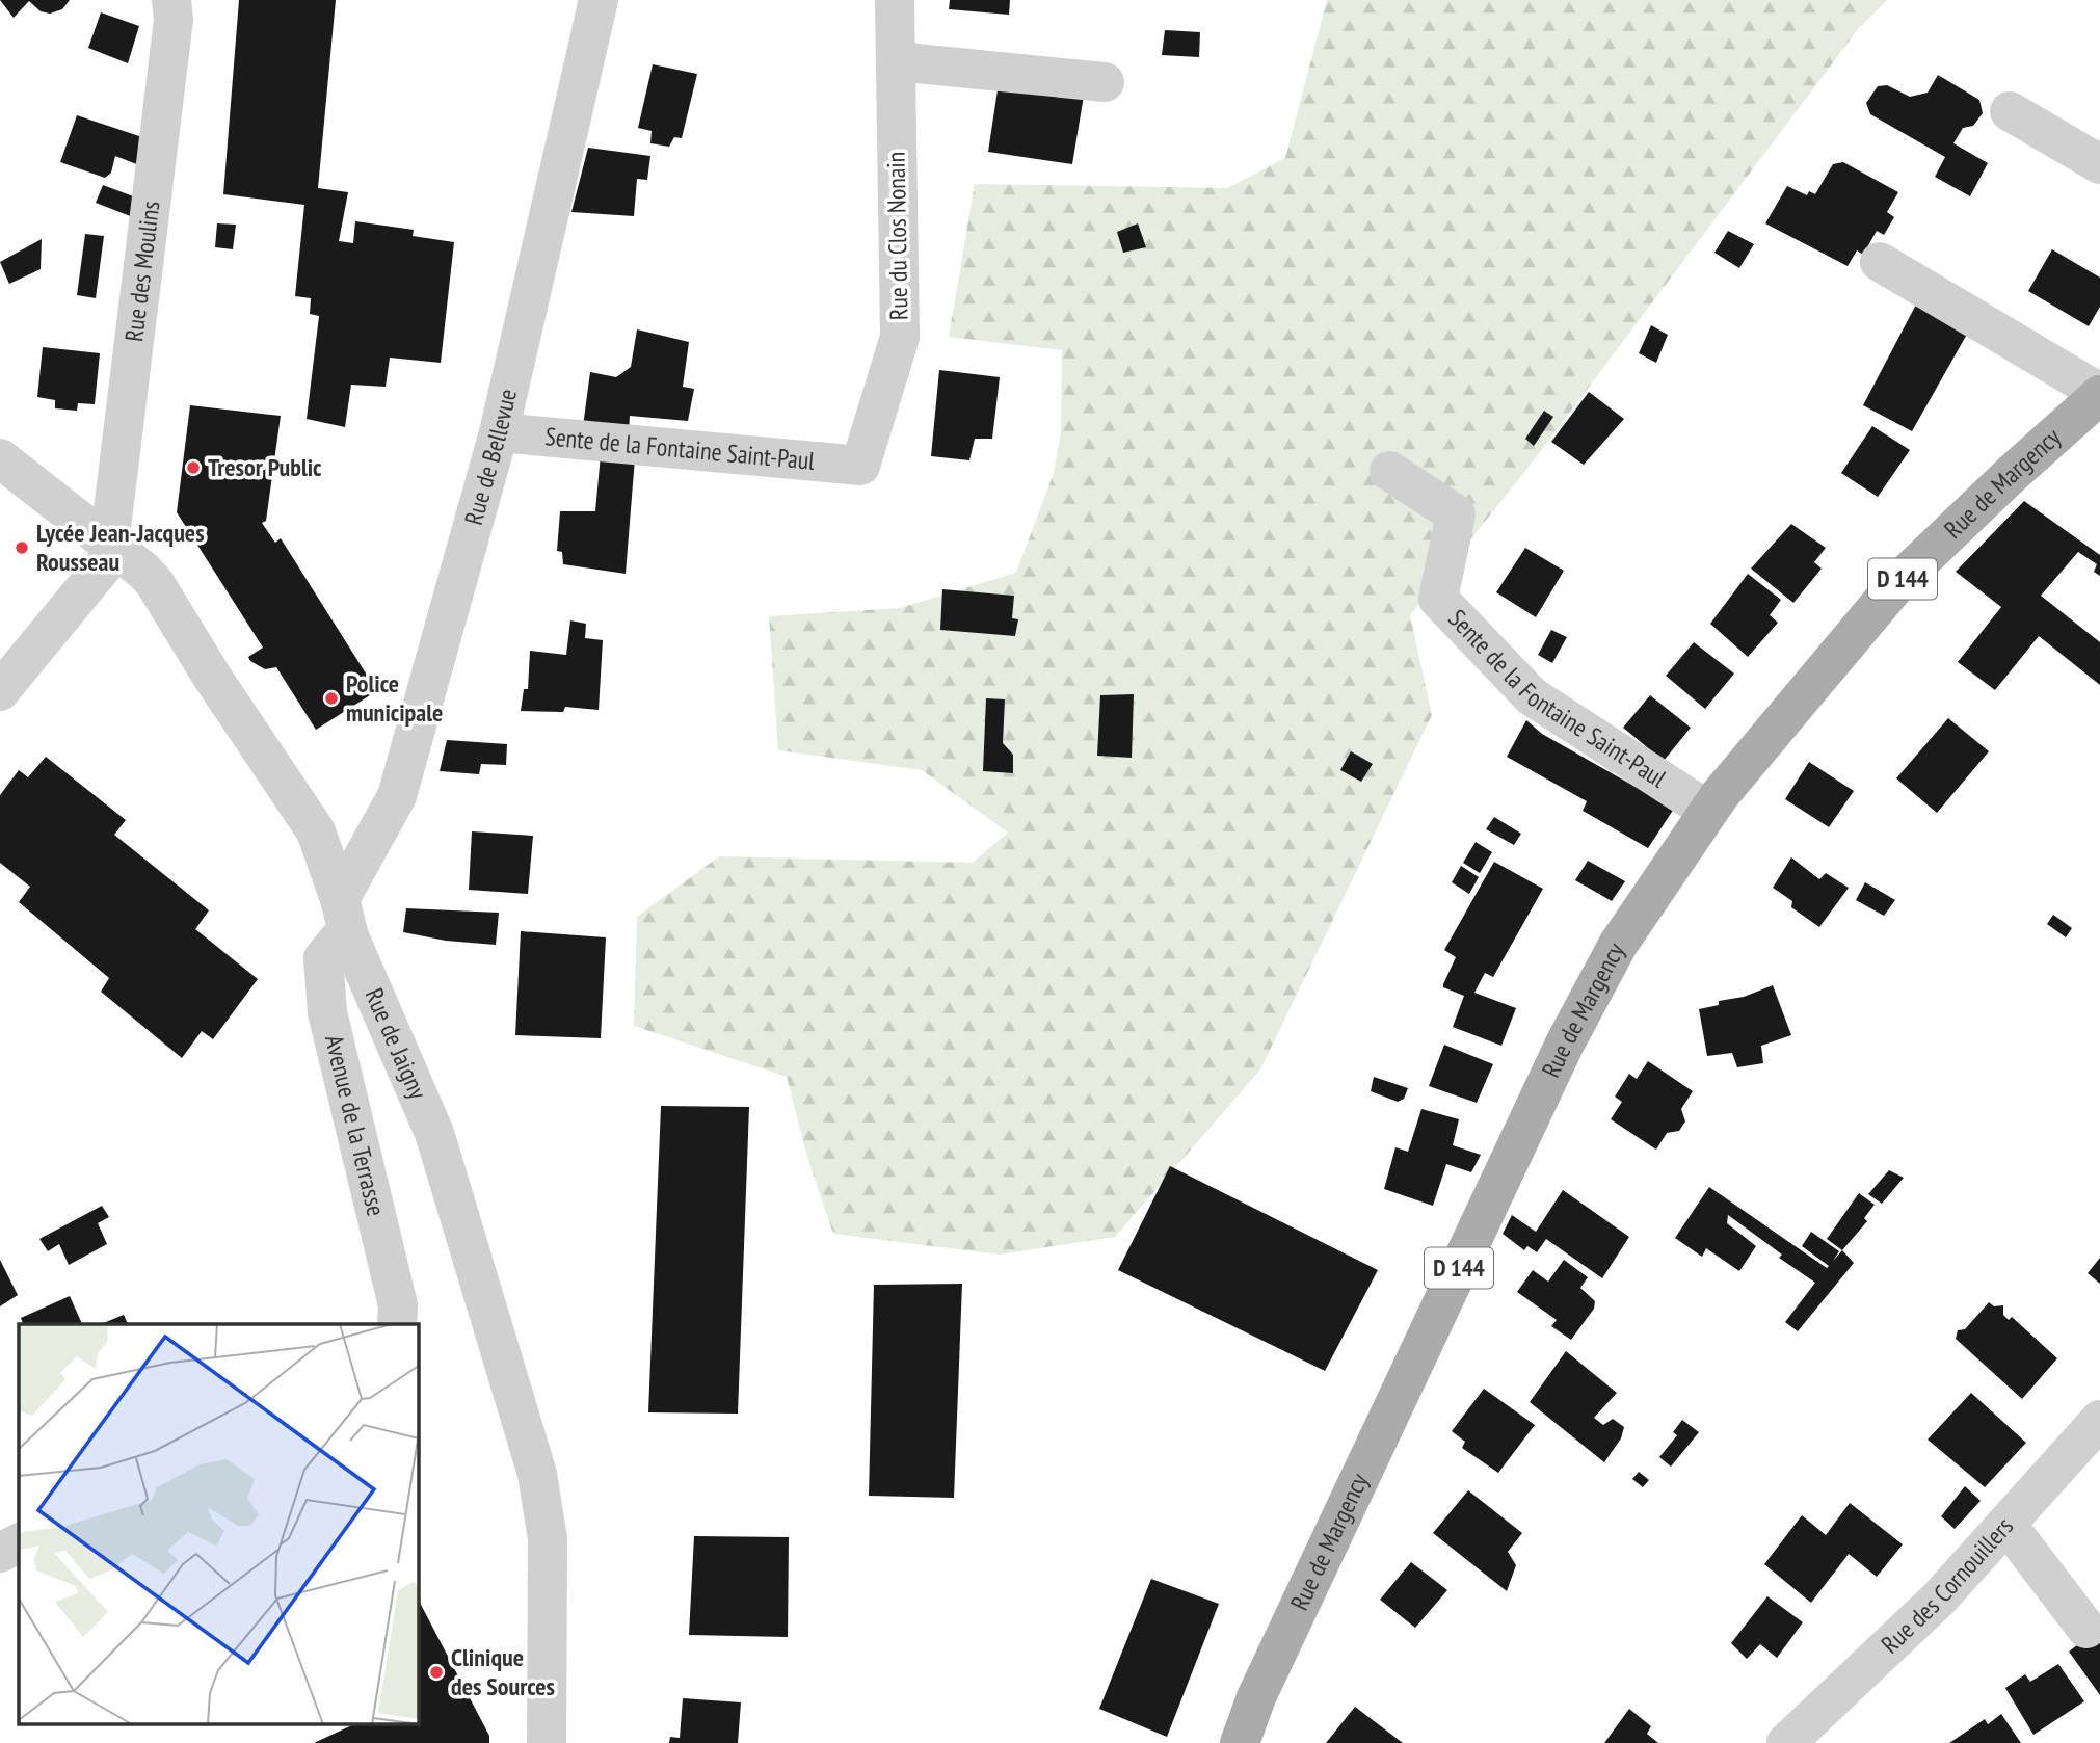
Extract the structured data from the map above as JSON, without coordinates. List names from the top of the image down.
{
  "streets": {
    "main road": ["Rue de Margency", "D 144"],
    "street": [
      "Rue du Clos Nonain",
      "Rue des Moulins",
      "Sente de la Fontaine Saint-Paul",
      "Rue de Bellevue",
      "Rue de Jaigny",
      "Avenue de la Terrasse",
      "Rue des Cornouillers"
    ]
  },
  "crossings": [
    ["Rue du Clos Nonain", "Sente de la Fontaine Saint-Paul"],
    ["Rue des Moulins", "Rue de Jaigny"],
    ["Sente de la Fontaine Saint-Paul", "Rue de Bellevue"],
    ["Sente de la Fontaine Saint-Paul", "Rue de Margency"],
    ["Rue de Bellevue", "Rue de Jaigny"],
    ["Rue de Bellevue", "Avenue de la Terrasse"],
    ["Rue de Jaigny", "Avenue de la Terrasse"]
  ],
  "places": [
    "Tresor Public",
    "Lycée Jean-Jacques Rousseau",
    "Police municipale",
    "Clinique des Sources"
  ]
}
